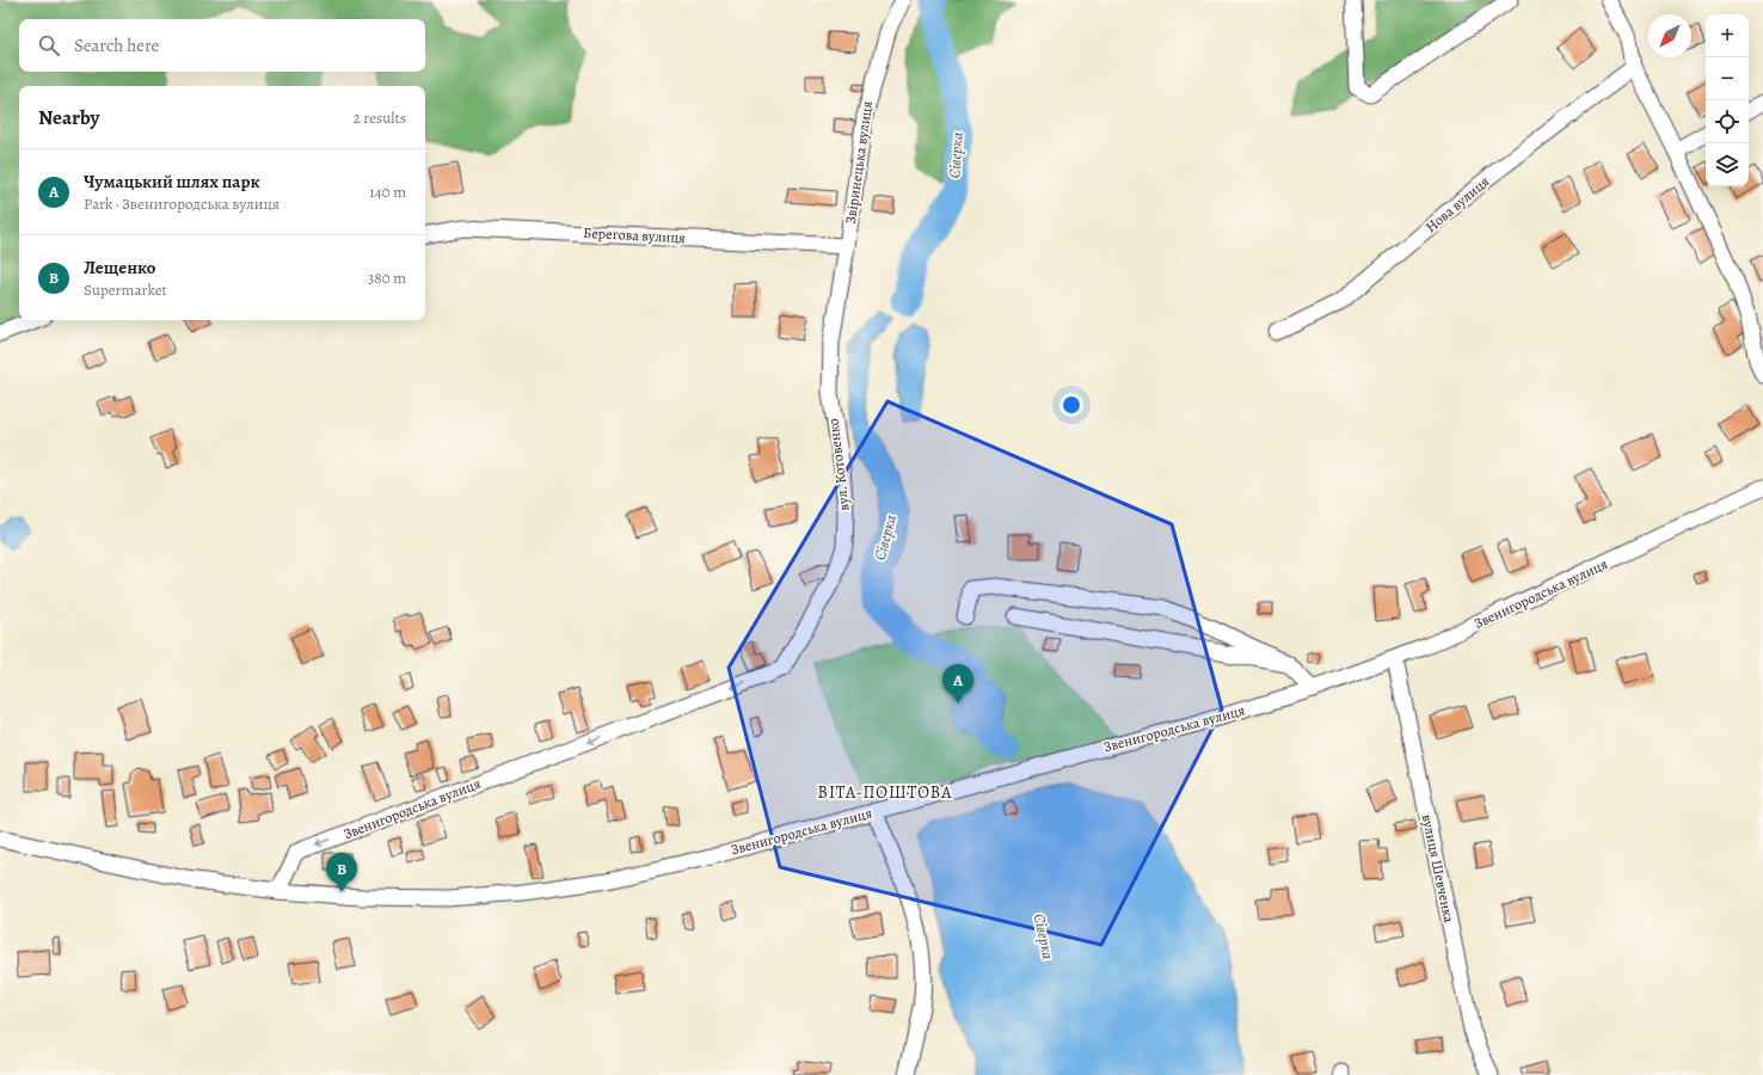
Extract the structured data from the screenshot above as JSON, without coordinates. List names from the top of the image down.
{
  "streets": {
    "street": [
      "Звіринецька вулиця",
      "Нова вулиця",
      "Берегова вулиця",
      "вул. Котовенко",
      "Звенигородська вулиця",
      "вулиця Шевченка"
    ]
  },
  "crossings": [
    ["Звіринецька вулиця", "Берегова вулиця"],
    ["Звіринецька вулиця", "вул. Котовенко"],
    ["Берегова вулиця", "вул. Котовенко"],
    ["вул. Котовенко", "Звенигородська вулиця"],
    ["Звенигородська вулиця", "вулиця Шевченка"]
  ],
  "districts": ["ВІТА-ПОШТОВА"],
  "water": ["Сіверка"],
  "north": "bottom left",
  "page": {
    "map_buttons": ["+", "−"],
    "search": "Search here",
    "heading": ["Nearby", "2 results"],
    "list": [
      {
        "mark": "A",
        "name": "Чумацький шлях парк",
        "note": "Park · Звенигородська вулиця",
        "value": "140 m"
      },
      {
        "mark": "B",
        "name": "Лещенко",
        "note": "Supermarket",
        "value": "380 m"
      }
    ],
    "pins": ["A", "B"]
  }
}
